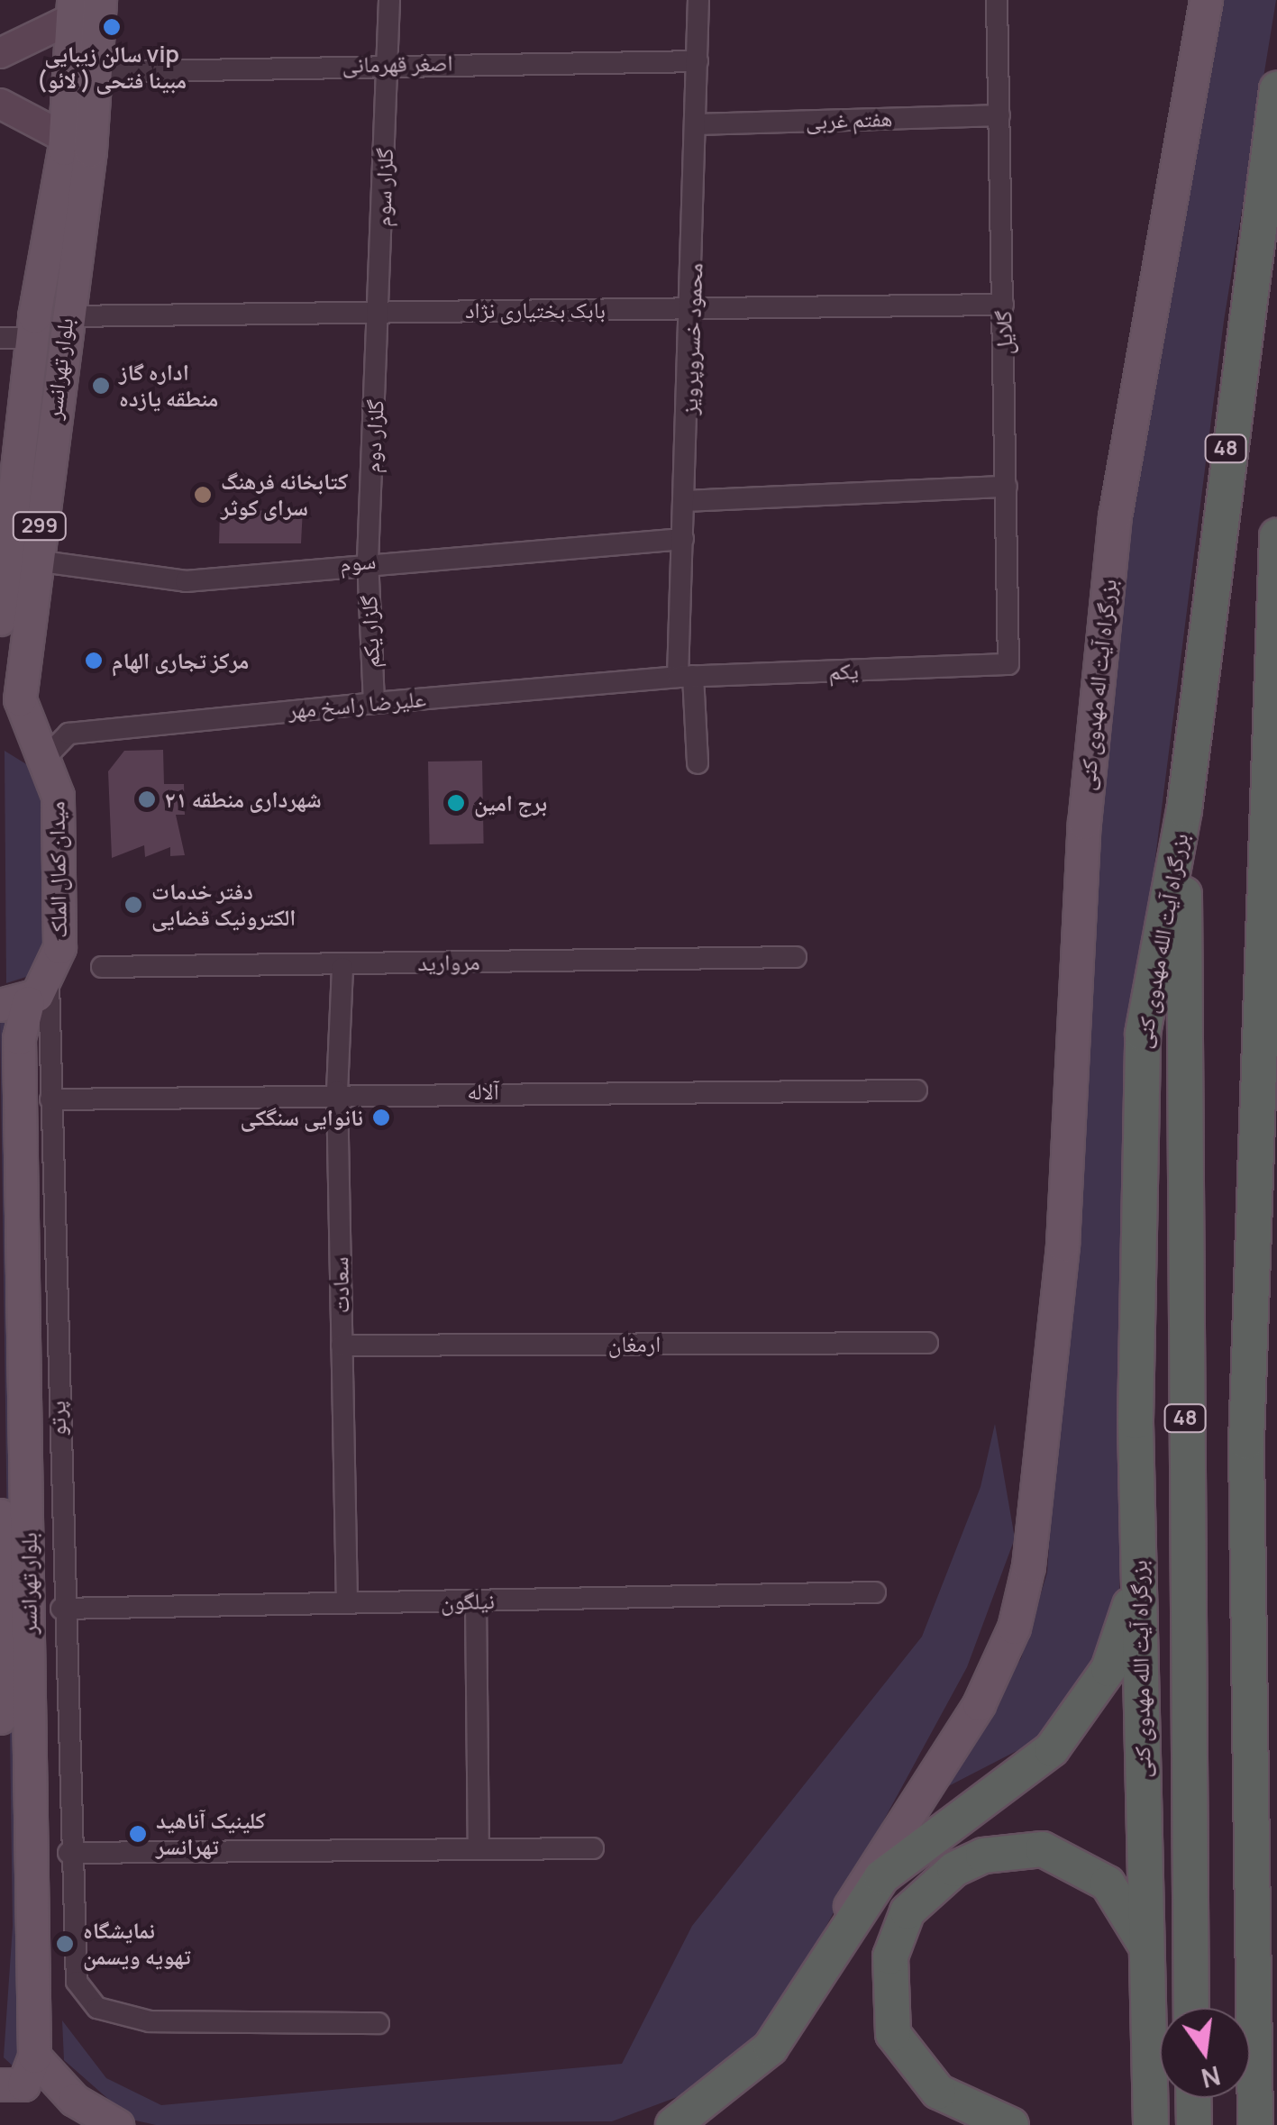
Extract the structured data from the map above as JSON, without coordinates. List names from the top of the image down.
{
  "streets": {
    "highway": ["48", "بزرگراه آیت الله مهدوی کنی"],
    "main road": [
      "بلوار تهرانسر",
      "299",
      "بزرگراه آیت اله مهدوی کنی",
      "میدان کمال الملک"
    ],
    "street": [
      "اصغر قهرمانی",
      "هفتم غربی",
      "گلزار سوم",
      "بابک بختیاری نژاد",
      "گلایل",
      "محمود خسروپرویز",
      "گلزار دوم",
      "سوم",
      "گلزار یکم",
      "یکم",
      "علیرضا راسخ مهر",
      "مروارید",
      "آلاله",
      "سعادت",
      "ارمغان",
      "پرتو",
      "نیلگون"
    ]
  },
  "crossings": [
    ["اصغر قهرمانی", "گلزار سوم"],
    ["اصغر قهرمانی", "محمود خسروپرویز"],
    ["اصغر قهرمانی", "بلوار تهرانسر"],
    ["هفتم غربی", "گلایل"],
    ["هفتم غربی", "محمود خسروپرویز"],
    ["گلزار سوم", "بابک بختیاری نژاد"],
    ["گلزار سوم", "گلزار دوم"],
    ["بابک بختیاری نژاد", "گلایل"],
    ["بابک بختیاری نژاد", "محمود خسروپرویز"],
    ["بابک بختیاری نژاد", "بلوار تهرانسر"],
    ["بابک بختیاری نژاد", "گلزار دوم"],
    ["گلایل", "یکم"],
    ["محمود خسروپرویز", "سوم"],
    ["محمود خسروپرویز", "یکم"],
    ["محمود خسروپرویز", "علیرضا راسخ مهر"],
    ["بلوار تهرانسر", "سوم"],
    ["بلوار تهرانسر", "علیرضا راسخ مهر"],
    ["بلوار تهرانسر", "میدان کمال الملک"],
    ["بلوار تهرانسر", "پرتو"],
    ["گلزار دوم", "سوم"],
    ["گلزار دوم", "گلزار یکم"],
    ["48", "بزرگراه آیت الله مهدوی کنی"],
    ["سوم", "گلزار یکم"],
    ["گلزار یکم", "علیرضا راسخ مهر"],
    ["یکم", "علیرضا راسخ مهر"],
    ["علیرضا راسخ مهر", "میدان کمال الملک"],
    ["میدان کمال الملک", "پرتو"],
    ["مروارید", "سعادت"],
    ["آلاله", "سعادت"],
    ["آلاله", "پرتو"],
    ["سعادت", "ارمغان"],
    ["سعادت", "نیلگون"],
    ["پرتو", "نیلگون"]
  ],
  "places": [
    "سالن زیبایی vip مبینا فتحی ( لائو)",
    "اداره گاز منطقه یازده",
    "کتابخانه فرهنگ سرای کوثر",
    "مرکز تجاری الهام",
    "شهرداری منطقه ۲۱",
    "برج امین",
    "دفتر خدمات الکترونیک قضایی",
    "نانوایی سنگکی",
    "کلینیک آناهید تهرانسر",
    "نمایشگاه تهویه ویسمن"
  ],
  "north": "bottom"
}
